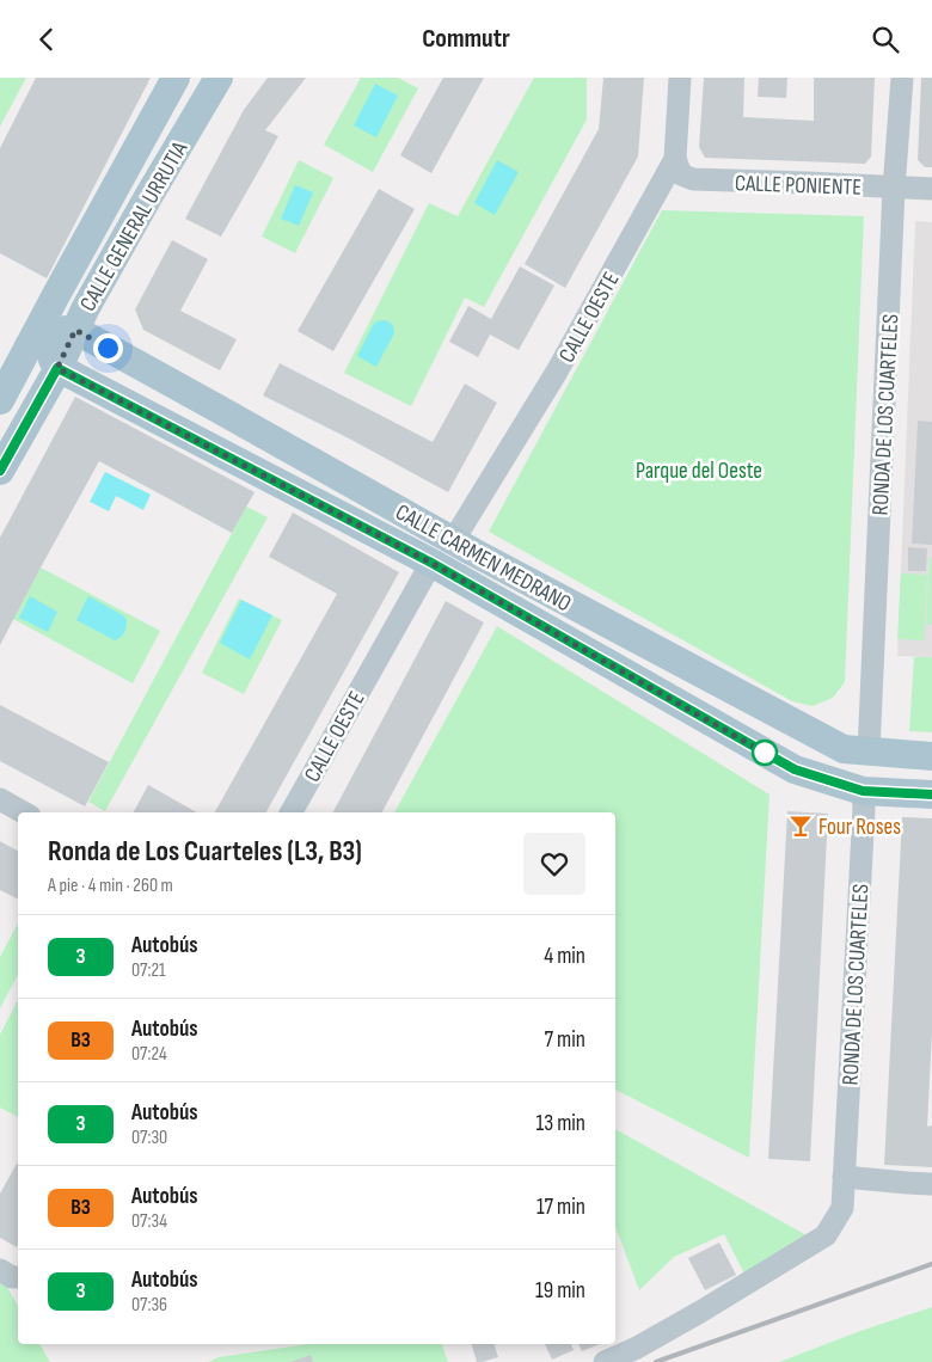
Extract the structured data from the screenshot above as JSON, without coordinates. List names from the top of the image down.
{
  "streets": {
    "main road": ["CALLE GENERAL URRUTIA", "CALLE CARMEN MEDRANO"],
    "street": ["CALLE PONIENTE", "CALLE OESTE", "RONDA DE LOS CUARTELES"]
  },
  "crossings": [
    ["CALLE PONIENTE", "CALLE OESTE"],
    ["CALLE PONIENTE", "RONDA DE LOS CUARTELES"],
    ["CALLE GENERAL URRUTIA", "CALLE CARMEN MEDRANO"],
    ["CALLE OESTE", "CALLE CARMEN MEDRANO"],
    ["RONDA DE LOS CUARTELES", "CALLE CARMEN MEDRANO"]
  ],
  "parks": ["Parque del Oeste"],
  "places": {
    "bar": ["Four Roses"]
  },
  "lines": ["bus line 3"],
  "page": {
    "header": "Commutr",
    "heading": ["Ronda de Los Cuarteles (L3, B3)", "A pie · 4 min · 260 m"],
    "list": [
      {
        "mark": "3",
        "name": "Autobús",
        "note": "07:21",
        "value": "4 min"
      },
      {
        "mark": "B3",
        "name": "Autobús",
        "note": "07:24",
        "value": "7 min"
      },
      {
        "mark": "3",
        "name": "Autobús",
        "note": "07:30",
        "value": "13 min"
      },
      {
        "mark": "B3",
        "name": "Autobús",
        "note": "07:34",
        "value": "17 min"
      },
      {
        "mark": "3",
        "name": "Autobús",
        "note": "07:36",
        "value": "19 min"
      }
    ]
  }
}
